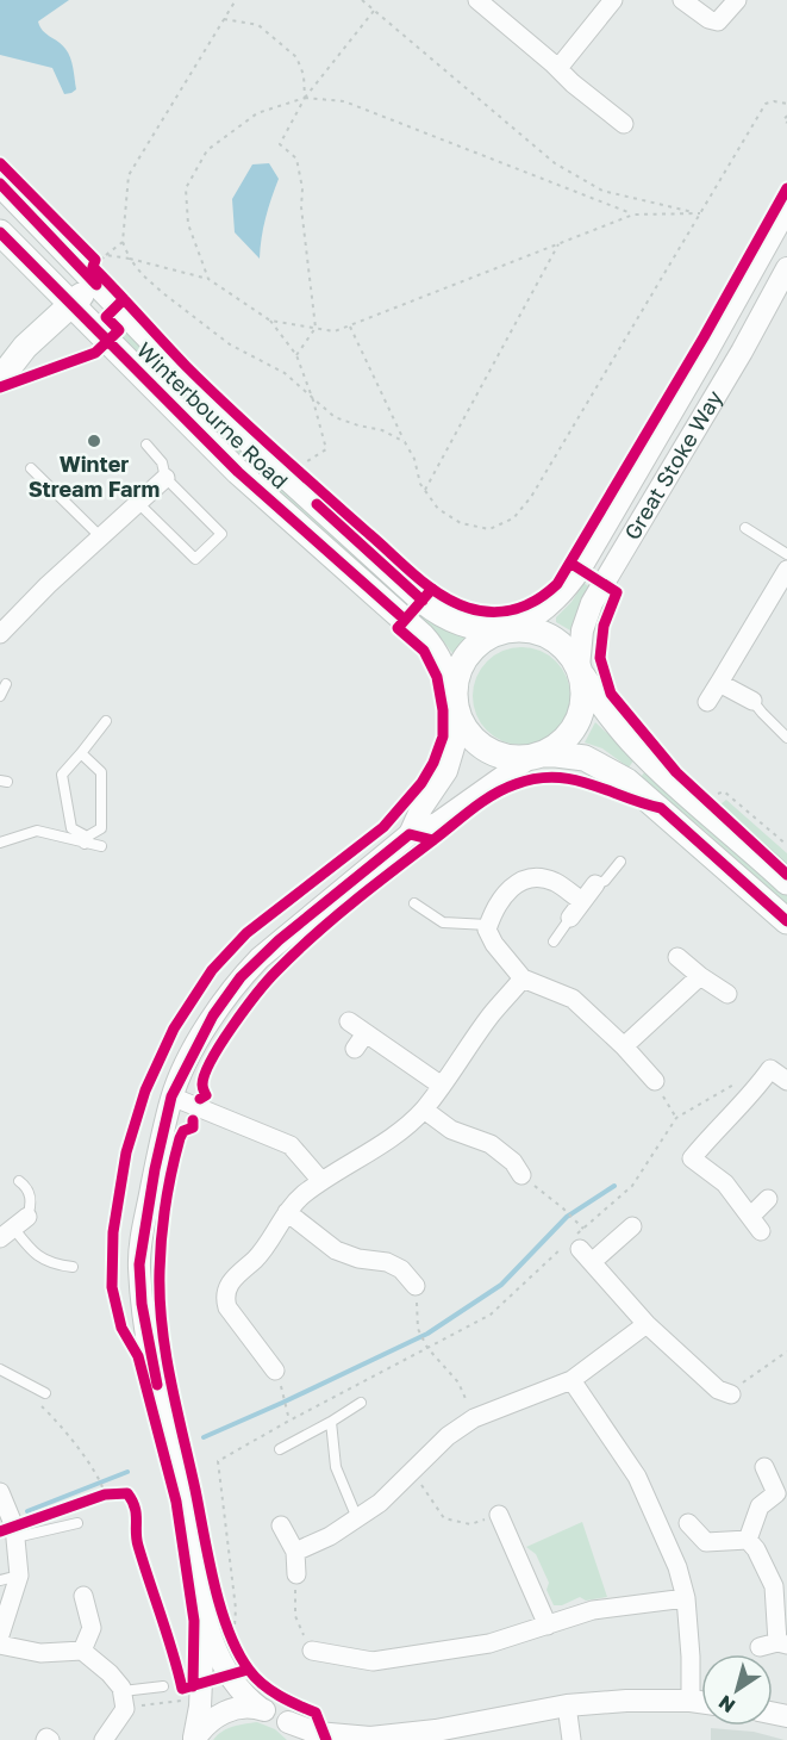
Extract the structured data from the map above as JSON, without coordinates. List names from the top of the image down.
{
  "streets": {
    "main road": ["Winterbourne Road"],
    "street": ["Great Stoke Way"]
  },
  "crossings": [
    ["Winterbourne Road", "Great Stoke Way"]
  ],
  "places": ["Winter Stream Farm"],
  "north": "bottom left"
}
